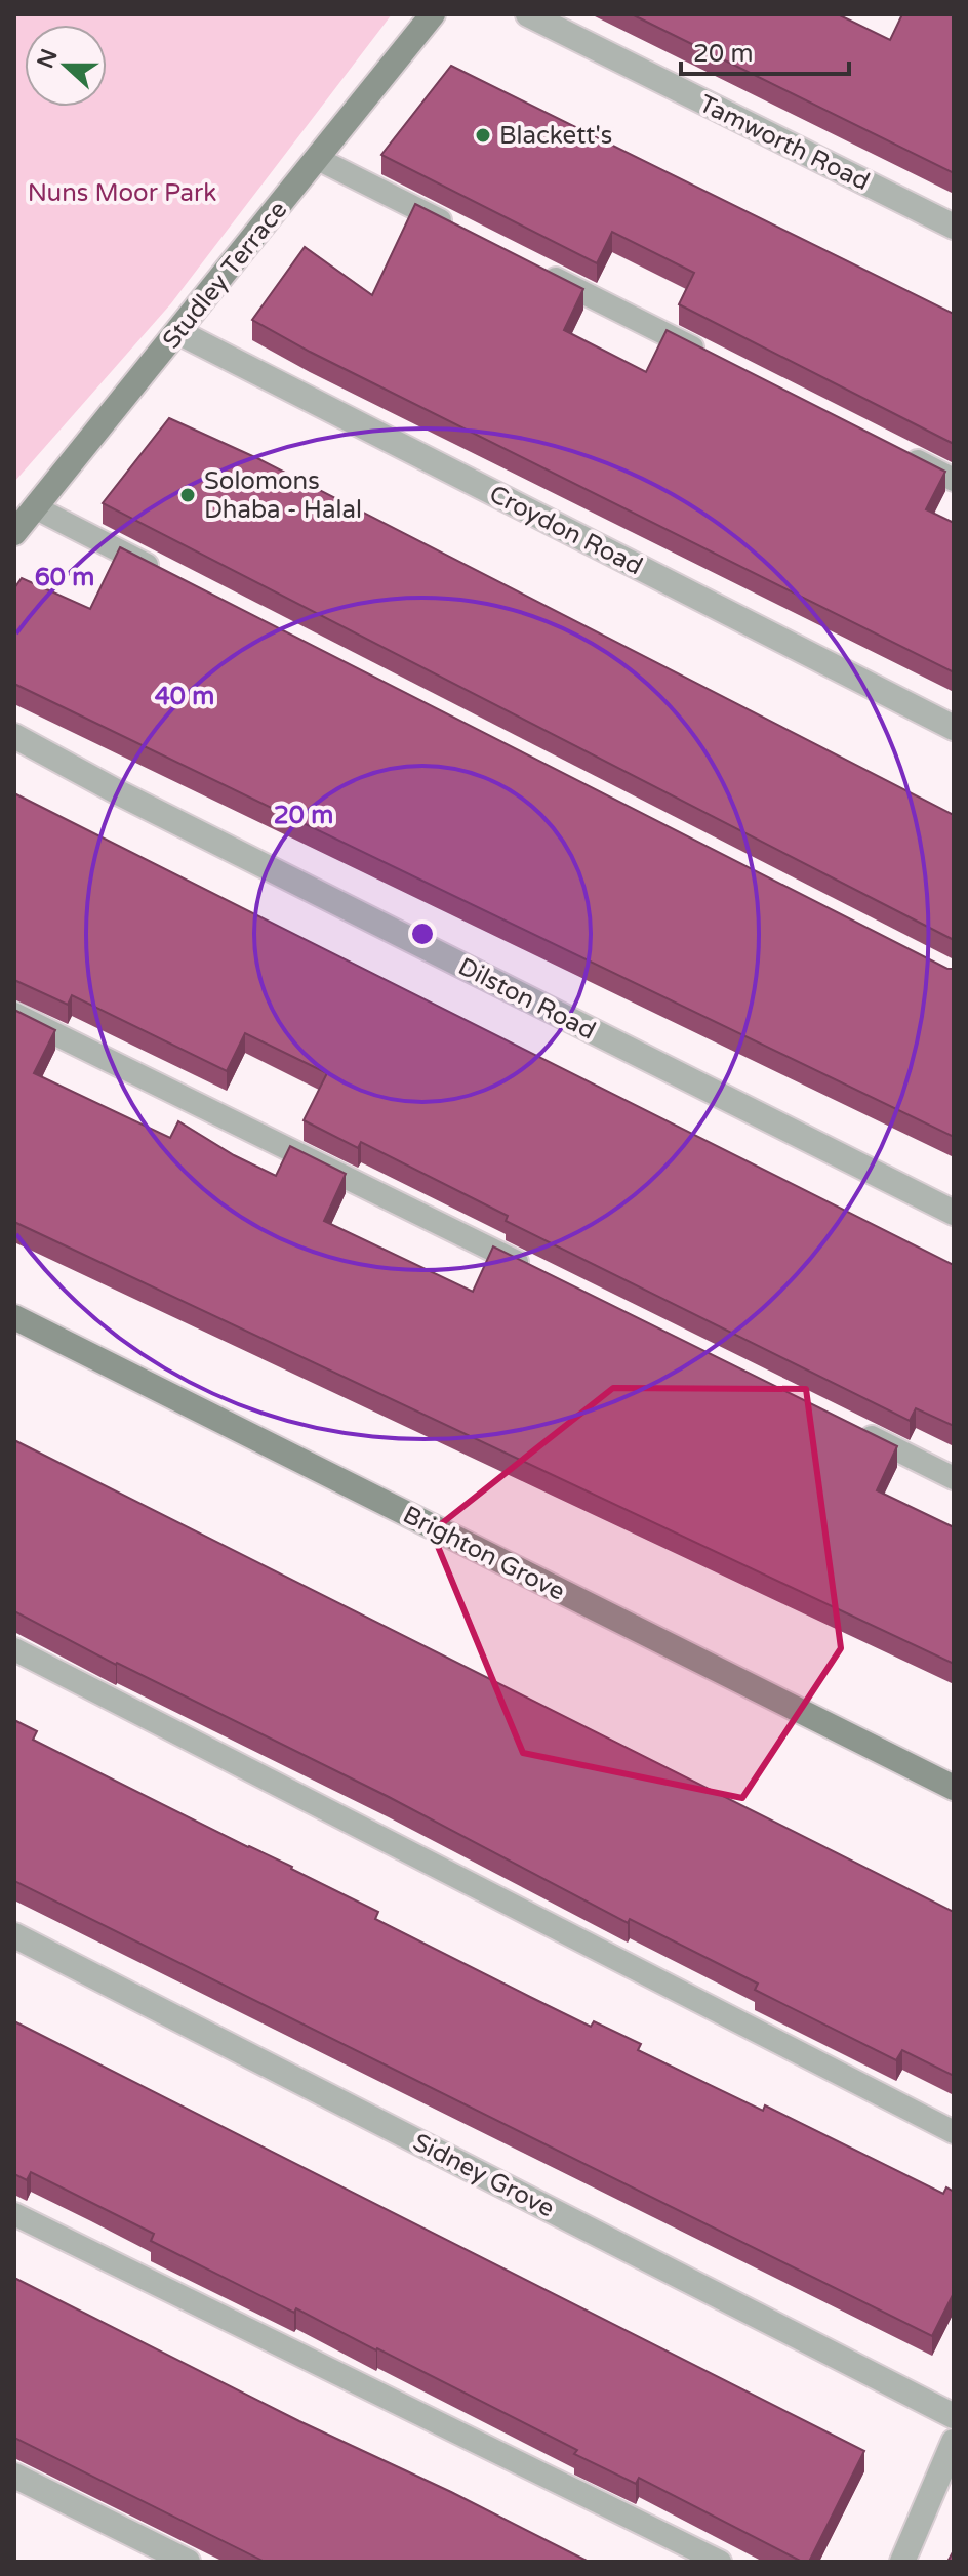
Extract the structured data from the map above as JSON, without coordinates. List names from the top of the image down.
{
  "streets": {
    "street": [
      "Tamworth Road",
      "Studley Terrace",
      "Croydon Road",
      "Dilston Road",
      "Brighton Grove",
      "Sidney Grove"
    ]
  },
  "crossings": [
    ["Studley Terrace", "Croydon Road"]
  ],
  "parks": ["Nuns Moor Park"],
  "places": ["Blackett's", "Solomons Dhaba - Halal"],
  "scale_bar": "20 m",
  "north": "left",
  "rings": ["60 m", "40 m", "20 m"]
}
